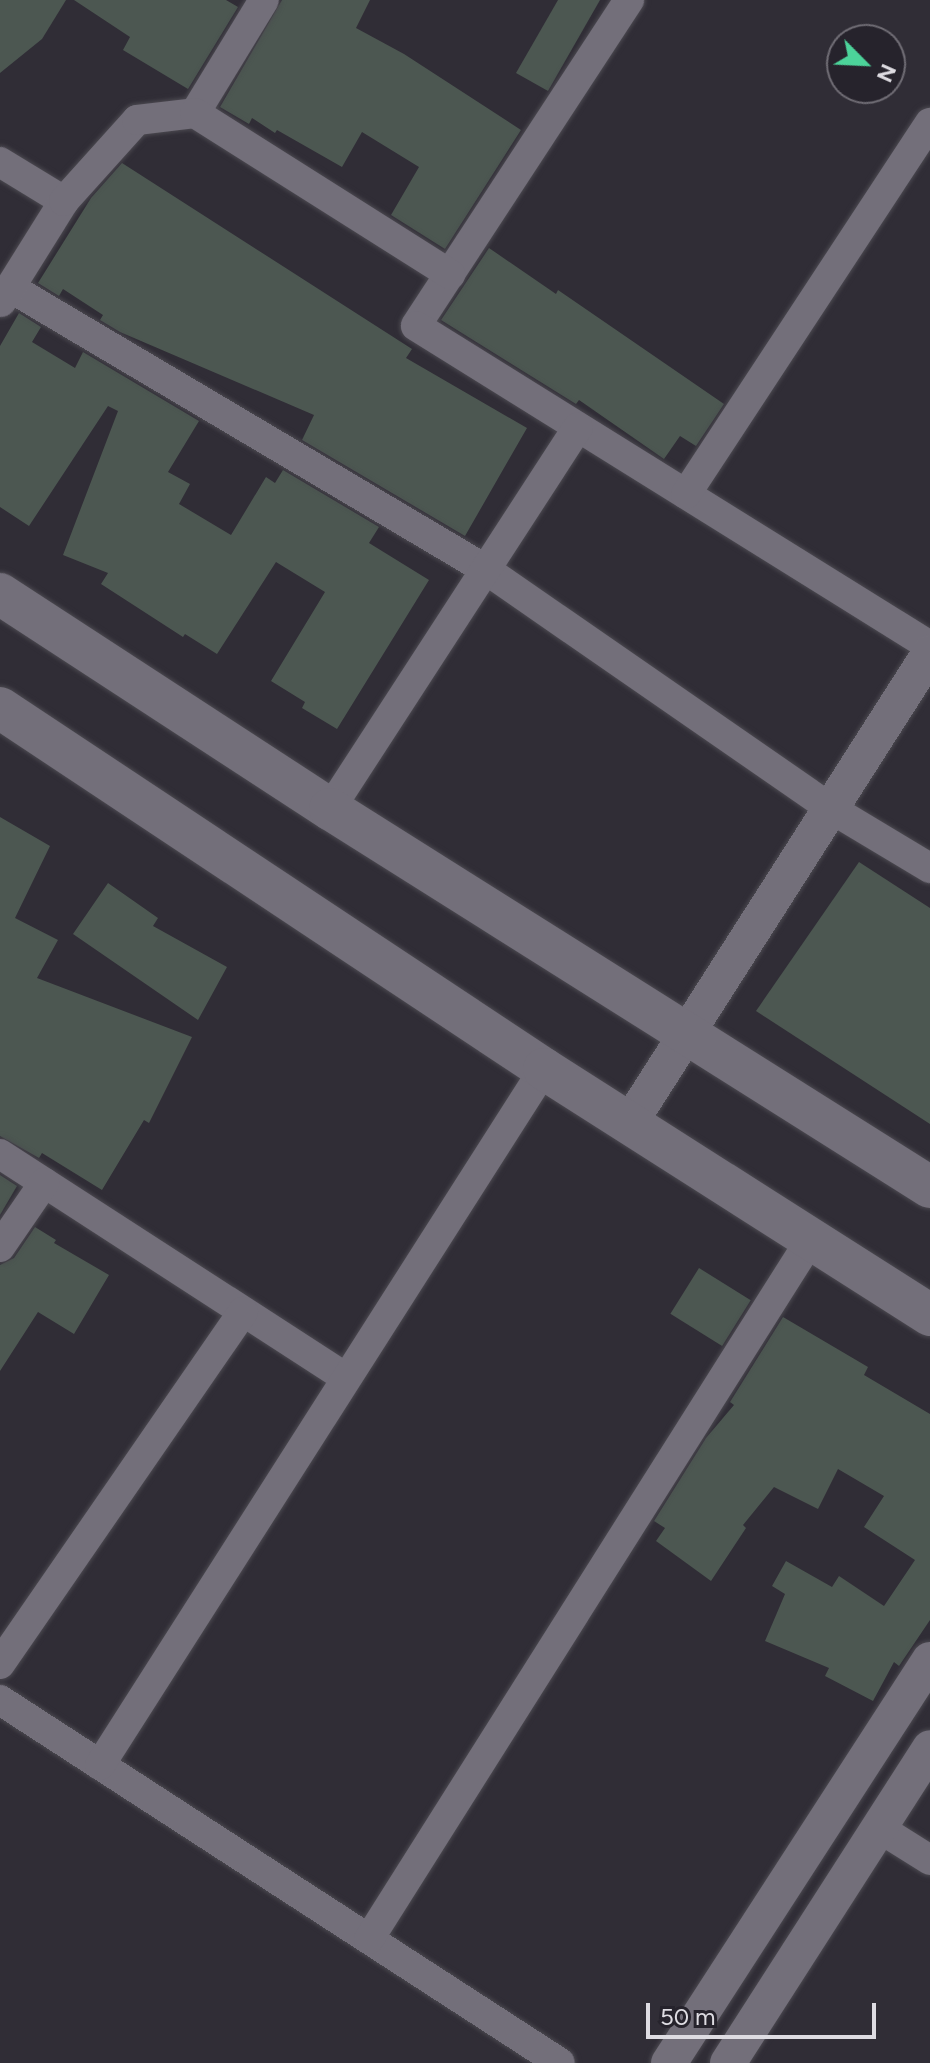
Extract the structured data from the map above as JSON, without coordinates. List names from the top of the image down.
{
  "scale_bar": "50 m",
  "north": "bottom right"
}
